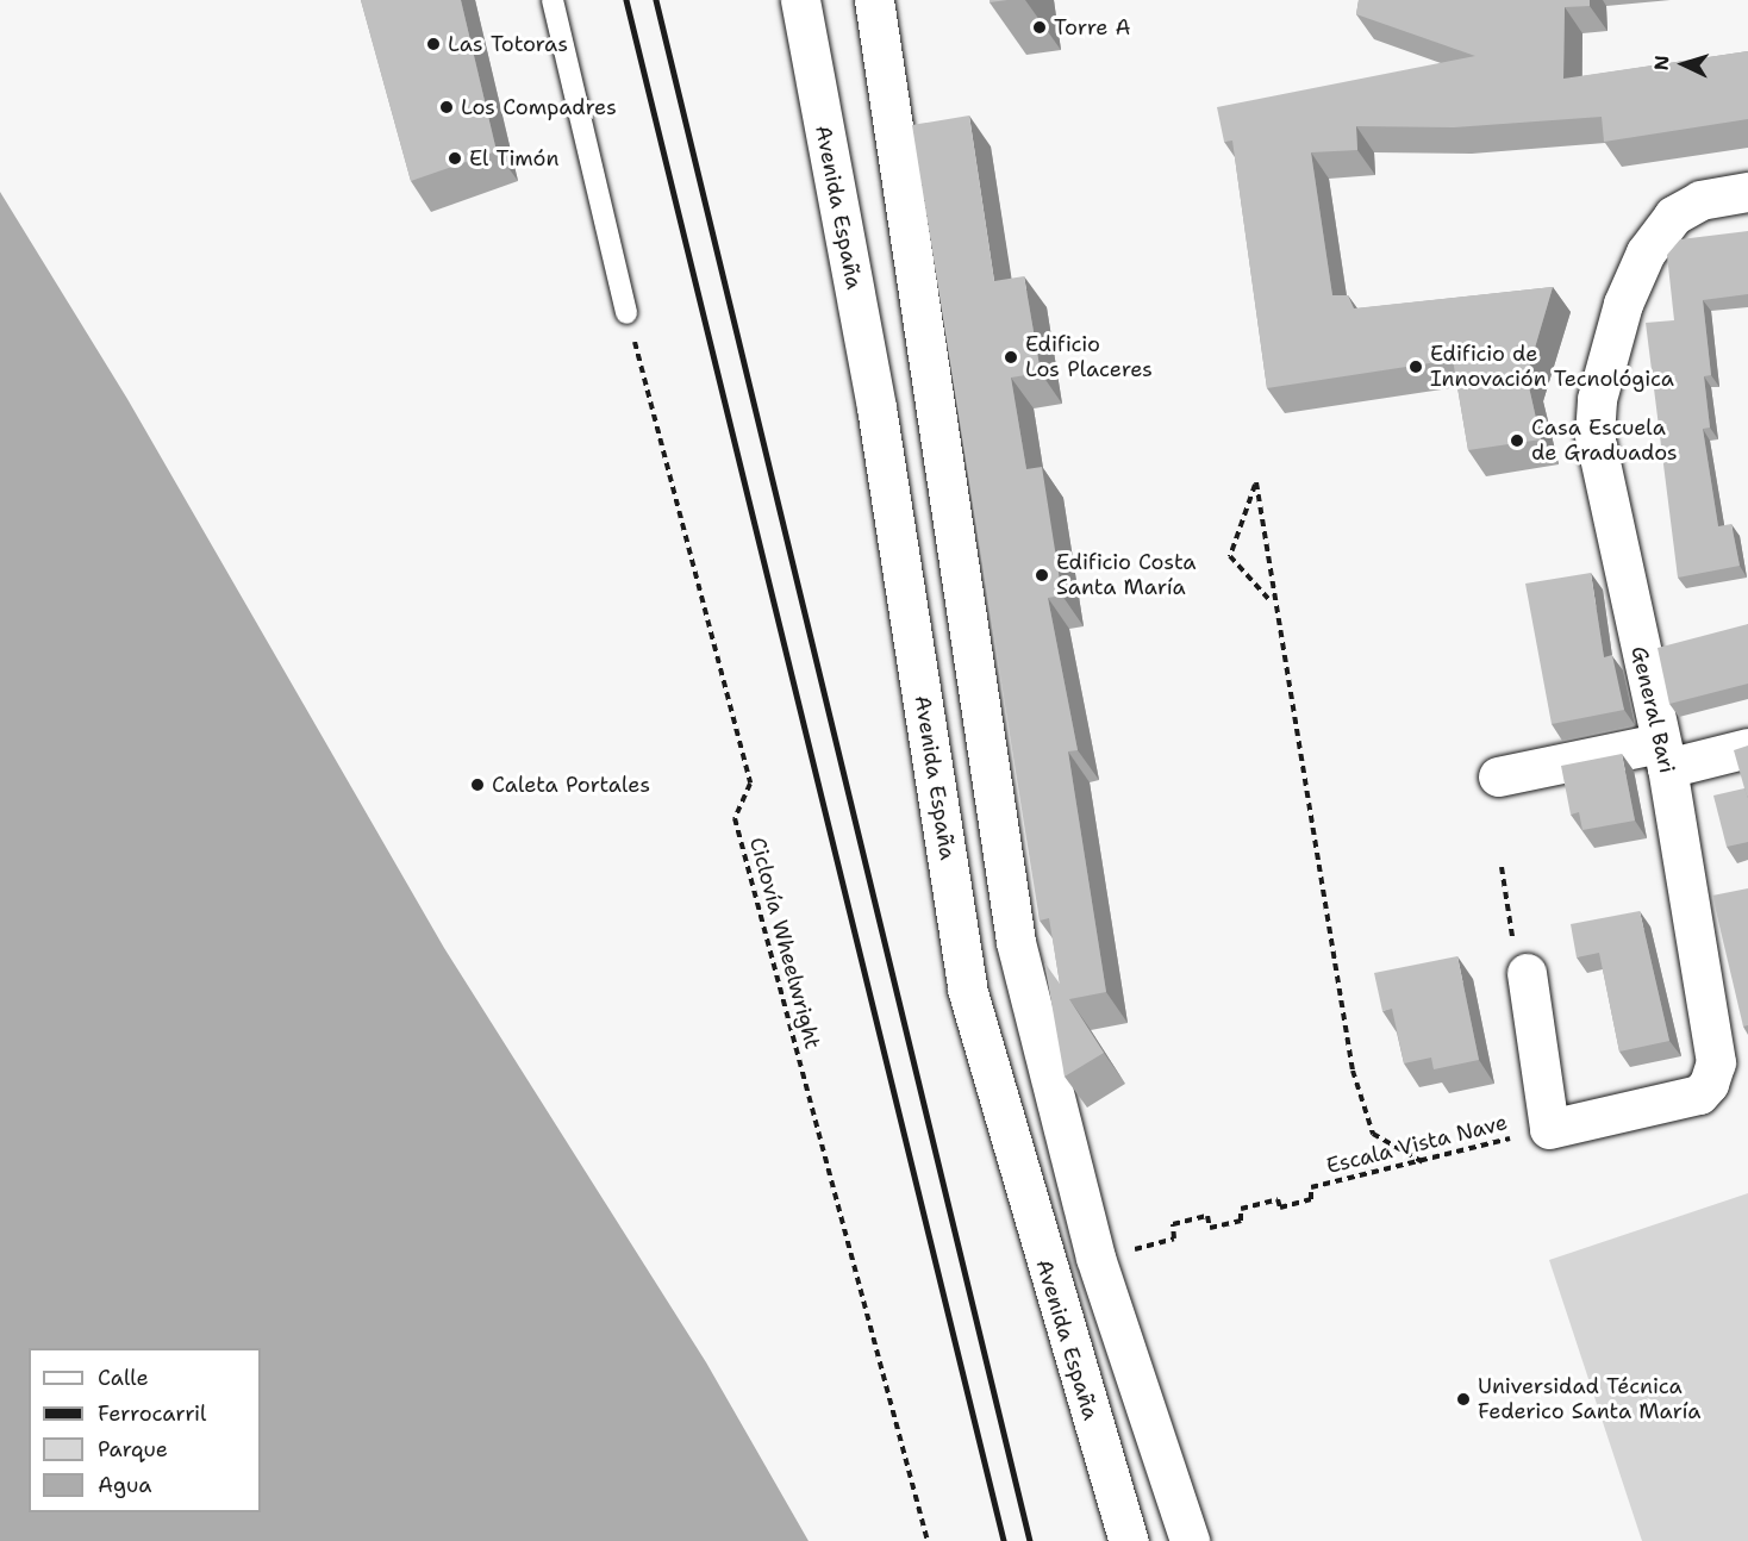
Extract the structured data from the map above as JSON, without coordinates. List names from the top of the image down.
{
  "streets": {
    "main road": ["Avenida España", "General Bari"],
    "path": ["Ciclovía Wheelwright", "Escala Vista Nave"]
  },
  "crossings": [
    ["General Bari", "Escala Vista Nave"]
  ],
  "places": [
    "Torre A",
    "Las Totoras",
    "Los Compadres",
    "El Timón",
    "Edificio Los Placeres",
    "Edificio de Innovación Tecnológica",
    "Casa Escuela de Graduados",
    "Edificio Costa Santa María",
    "Caleta Portales",
    "Universidad Técnica Federico Santa María"
  ],
  "legend": [
    "Calle",
    "Ferrocarril",
    "Parque",
    "Agua"
  ],
  "north": "left"
}
